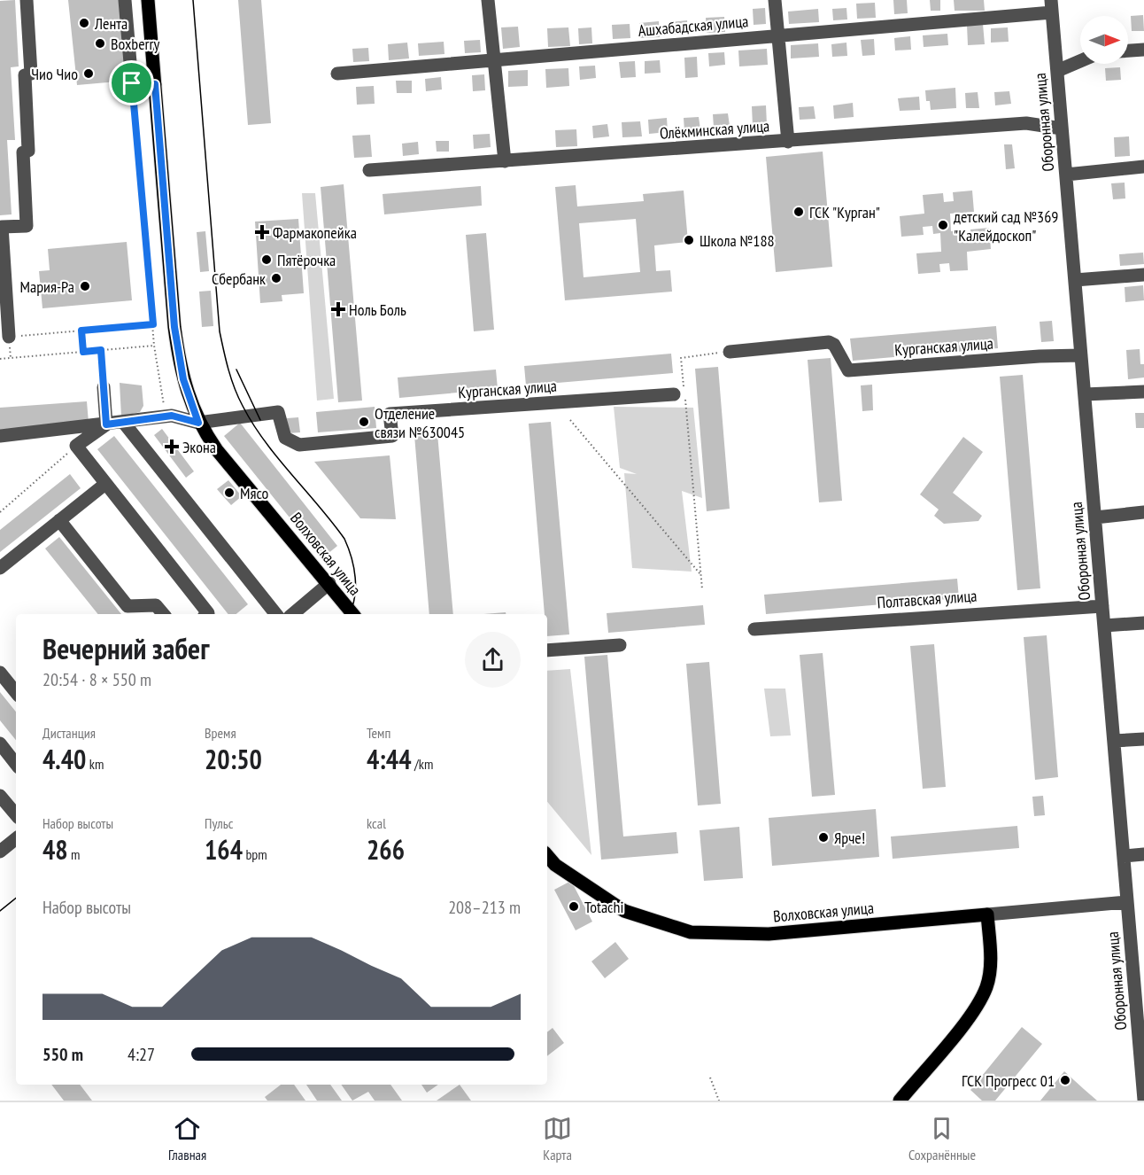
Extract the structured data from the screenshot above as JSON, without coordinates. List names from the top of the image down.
{
  "streets": {
    "main road": ["Волховская улица"],
    "street": [
      "Ашхабадская улица",
      "Оборонная улица",
      "Олёкминская улица",
      "Курганская улица",
      "Полтавская улица"
    ]
  },
  "crossings": [
    ["Ашхабадская улица", "Оборонная улица"],
    ["Оборонная улица", "Олёкминская улица"],
    ["Оборонная улица", "Курганская улица"],
    ["Оборонная улица", "Волховская улица"],
    ["Оборонная улица", "Полтавская улица"],
    ["Курганская улица", "Волховская улица"]
  ],
  "places": {
    "other": [
      "Лента",
      "Boxberry",
      "Чио Чио",
      "ГСК \"Курган\"",
      "детский сад №369 \"Калейдоскоп\"",
      "Школа №188",
      "Пятёрочка",
      "Сбербанк",
      "Мария-Ра",
      "Отделение связи №630045",
      "Мясо",
      "Ярче!",
      "Totachi",
      "ГСК Прогресс 01"
    ],
    "health": ["Фармакопейка", "Ноль Боль", "Экона"]
  },
  "north": "right",
  "page": {
    "heading": ["Вечерний забег", "20:54 · 8 × 550 m"],
    "stats": [
      ["Дистанция", "4.40 km"],
      ["Время", "20:50"],
      ["Темп", "4:44 /km"],
      ["Набор высоты", "48 m"],
      ["Пульс", "164 bpm"],
      ["kcal", "266"]
    ],
    "chart": ["Набор высоты", "208–213 m"],
    "list": [
      {
        "name": "550 m",
        "note": "4:27"
      }
    ],
    "tabs": ["Главная", "Карта", "Сохранённые"]
  }
}
